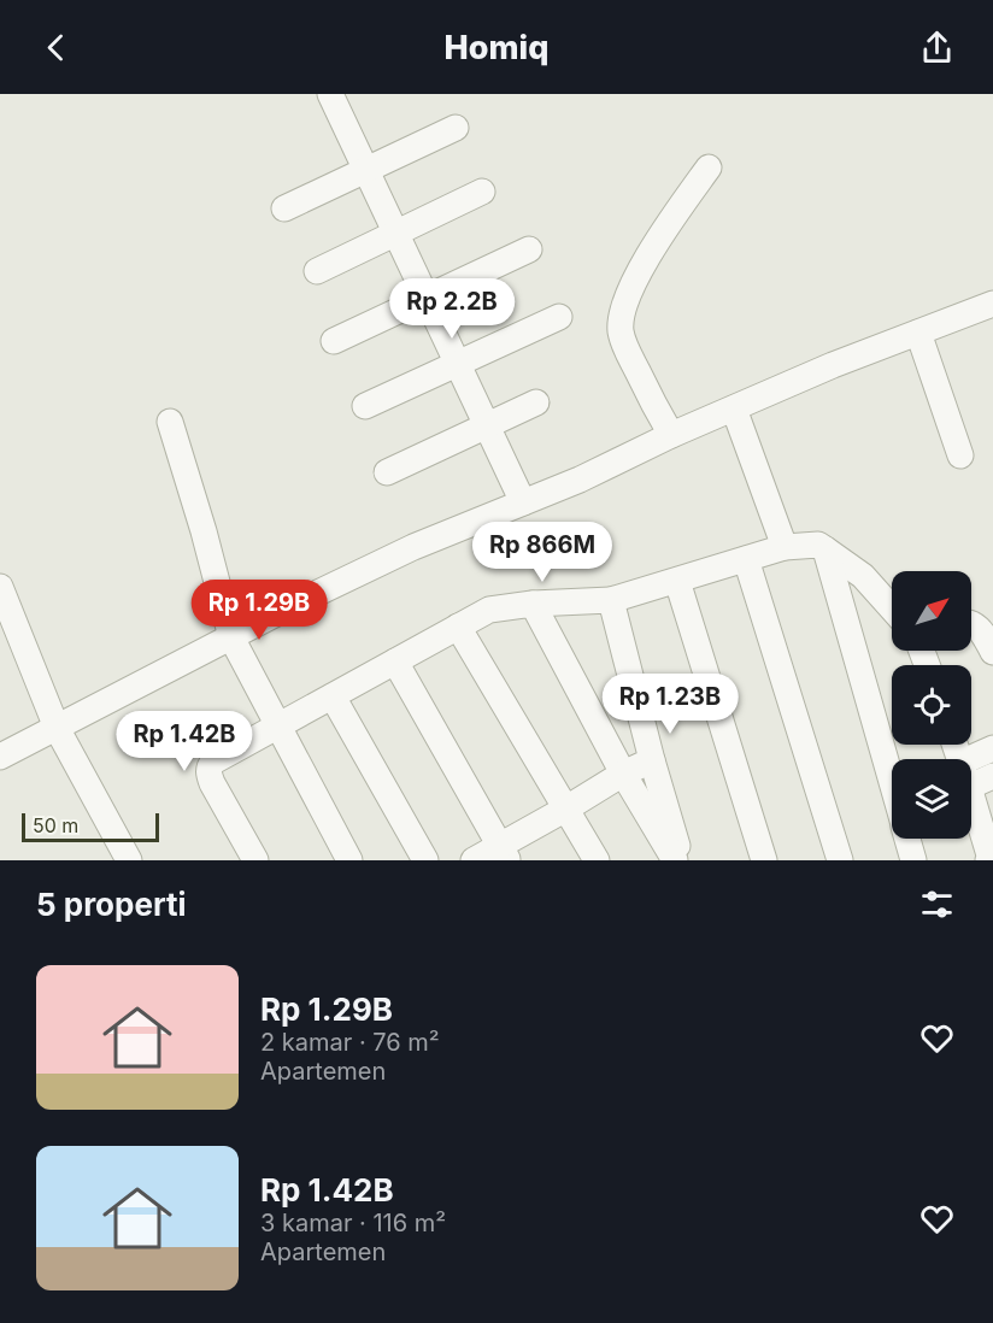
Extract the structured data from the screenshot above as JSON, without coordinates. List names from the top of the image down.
{
  "scale_bar": "50 m",
  "north": "top right",
  "page": {
    "header": "Homiq",
    "price": [
      "Rp 2.2B",
      "Rp 866M",
      "Rp 1.29B",
      "Rp 1.23B",
      "Rp 1.42B"
    ],
    "scale": "50 m",
    "heading": "5 properti",
    "list": [
      {
        "name": "Rp 1.29B",
        "note": "2 kamar · 76 m² · Apartemen"
      },
      {
        "name": "Rp 1.42B",
        "note": "3 kamar · 116 m² · Apartemen"
      }
    ]
  }
}
